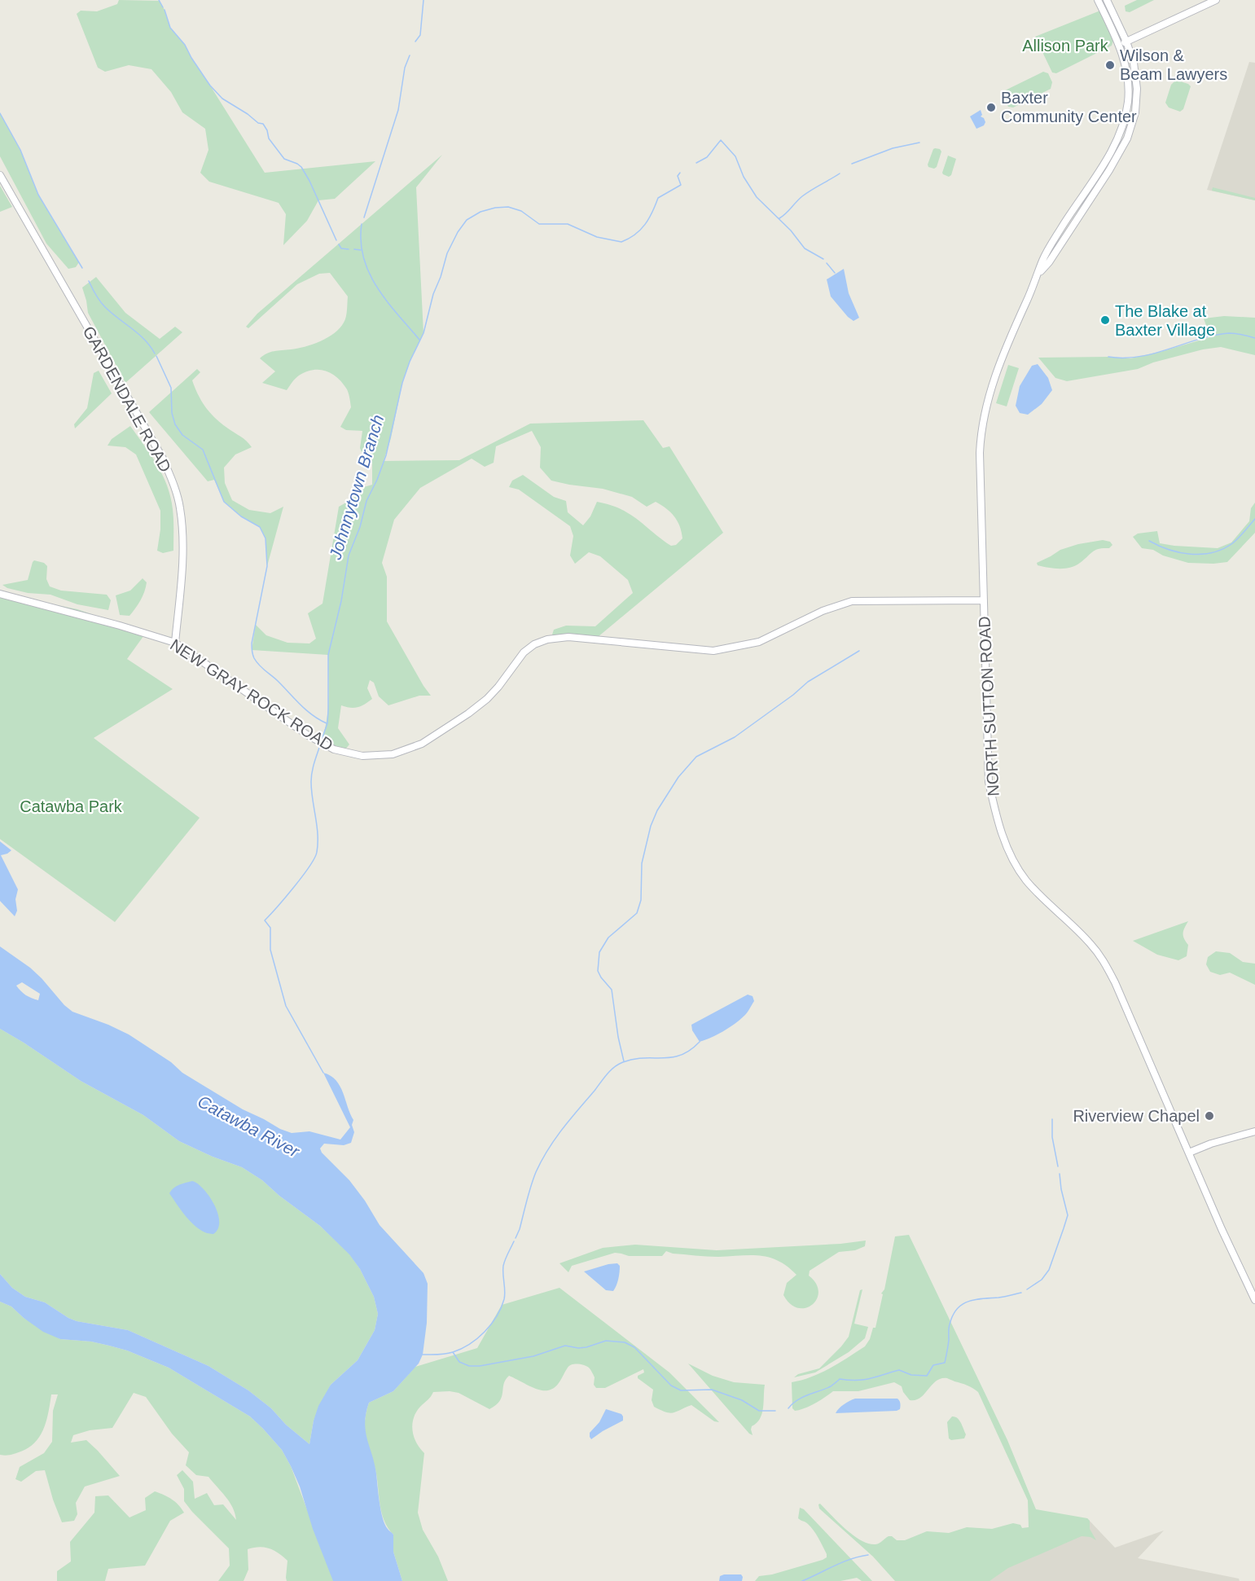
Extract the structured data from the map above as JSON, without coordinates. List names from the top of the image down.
{
  "streets": {
    "street": ["GARDENDALE ROAD", "NEW GRAY ROCK ROAD", "NORTH SUTTON ROAD"]
  },
  "crossings": [
    ["GARDENDALE ROAD", "NEW GRAY ROCK ROAD"],
    ["NEW GRAY ROCK ROAD", "NORTH SUTTON ROAD"]
  ],
  "water": ["Johnnytown Branch", "Catawba River"],
  "parks": ["Allison Park", "Catawba Park"],
  "places": [
    "Wilson & Beam Lawyers",
    "Baxter Community Center",
    "The Blake at Baxter Village",
    "Riverview Chapel"
  ]
}
